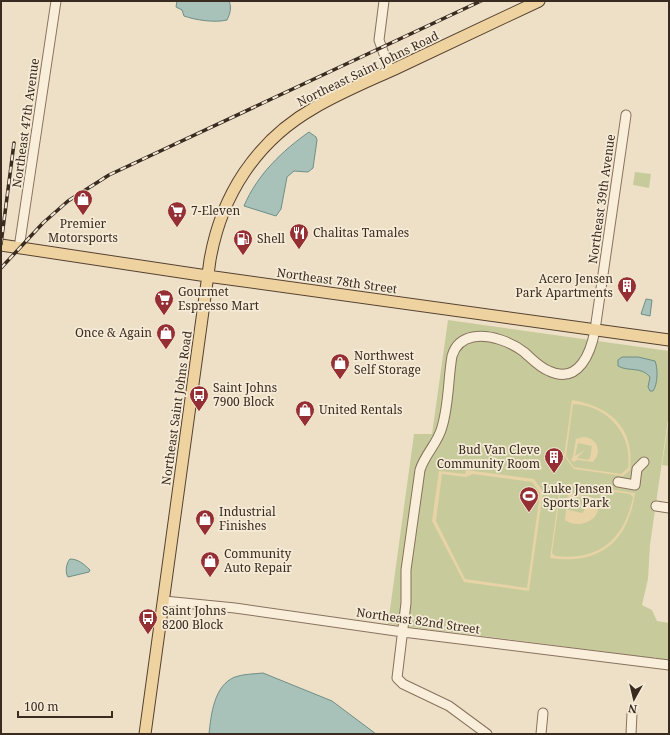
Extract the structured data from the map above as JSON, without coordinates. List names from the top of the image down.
{
  "streets": {
    "main road": ["Northeast Saint Johns Road", "Northeast 78th Street"],
    "street": ["Northeast 47th Avenue", "Northeast 39th Avenue", "Northeast 82nd Street"]
  },
  "crossings": [
    ["Northeast Saint Johns Road", "Northeast 78th Street"],
    ["Northeast Saint Johns Road", "Northeast 82nd Street"],
    ["Northeast 47th Avenue", "Northeast 78th Street"],
    ["Northeast 39th Avenue", "Northeast 78th Street"],
    ["Northeast 39th Avenue", "Northeast 82nd Street"]
  ],
  "places": {
    "shop": [
      "Premier Motorsports",
      "Once & Again",
      "Northwest Self Storage",
      "United Rentals",
      "Industrial Finishes",
      "Community Auto Repair"
    ],
    "supermarket": ["7-Eleven", "Gourmet Espresso Mart"],
    "restaurant": ["Chalitas Tamales"],
    "fuel station": ["Shell"],
    "building": ["Acero Jensen Park Apartments", "Bud Van Cleve Community Room"],
    "bus stop": ["Saint Johns 7900 Block", "Saint Johns 8200 Block"],
    "sports": ["Luke Jensen Sports Park"]
  },
  "scale_bar": "100 m",
  "north": "bottom"
}
